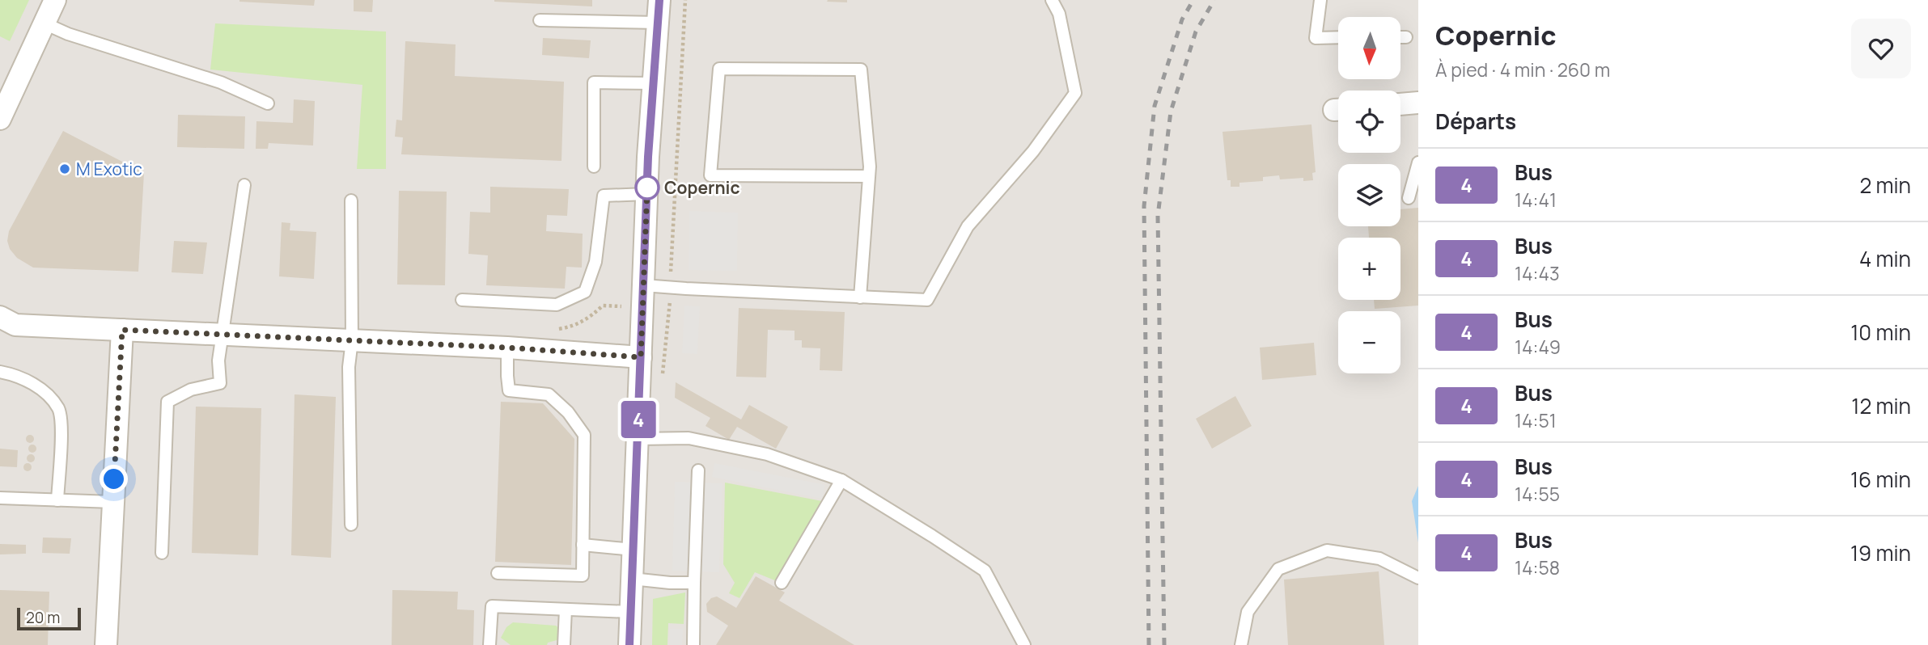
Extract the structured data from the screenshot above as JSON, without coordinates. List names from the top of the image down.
{
  "places": ["M Exotic", "Copernic"],
  "lines": ["bus line 4"],
  "scale_bar": "20 m",
  "north": "bottom",
  "page": {
    "on_map": "4",
    "heading": [
      ["Copernic", "À pied · 4 min · 260 m"],
      "Départs"
    ],
    "map_buttons": ["+", "−"],
    "list": [
      {
        "mark": "4",
        "name": "Bus",
        "note": "14:41",
        "value": "2 min"
      },
      {
        "mark": "4",
        "name": "Bus",
        "note": "14:43",
        "value": "4 min"
      },
      {
        "mark": "4",
        "name": "Bus",
        "note": "14:49",
        "value": "10 min"
      },
      {
        "mark": "4",
        "name": "Bus",
        "note": "14:51",
        "value": "12 min"
      },
      {
        "mark": "4",
        "name": "Bus",
        "note": "14:55",
        "value": "16 min"
      },
      {
        "mark": "4",
        "name": "Bus",
        "note": "14:58",
        "value": "19 min"
      }
    ],
    "scale": "20 m"
  }
}
